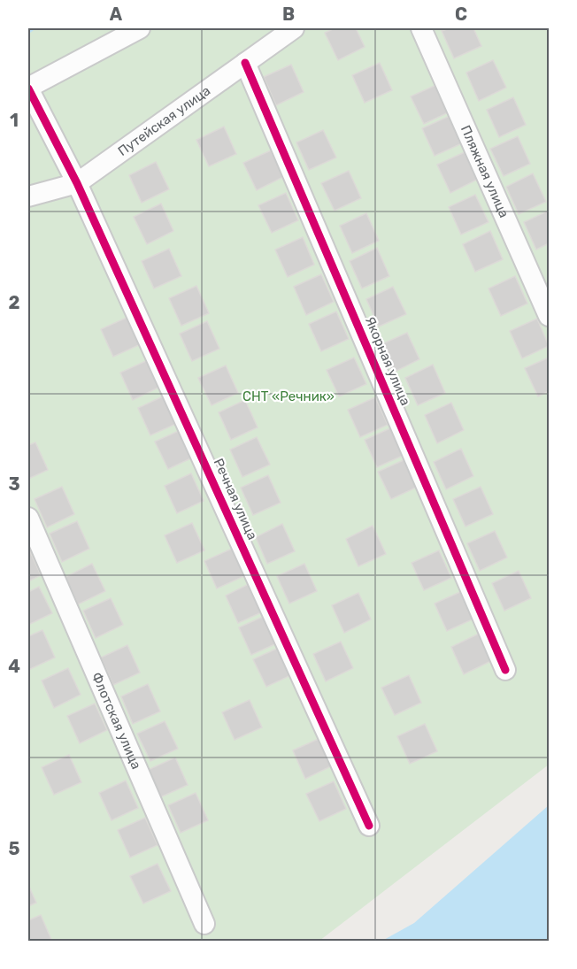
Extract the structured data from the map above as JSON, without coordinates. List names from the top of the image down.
{
  "streets": {
    "street": [
      "Путейская улица",
      "Пляжная улица",
      "Якорная улица",
      "Речная улица",
      "Флотская улица"
    ]
  },
  "crossings": [
    ["Путейская улица", "Якорная улица"],
    ["Путейская улица", "Речная улица"]
  ],
  "parks": ["СНТ «Речник»"],
  "grid": {
    "columns": ["A", "B", "C"],
    "rows": [
      "1",
      "2",
      "3",
      "4",
      "5"
    ]
  }
}
